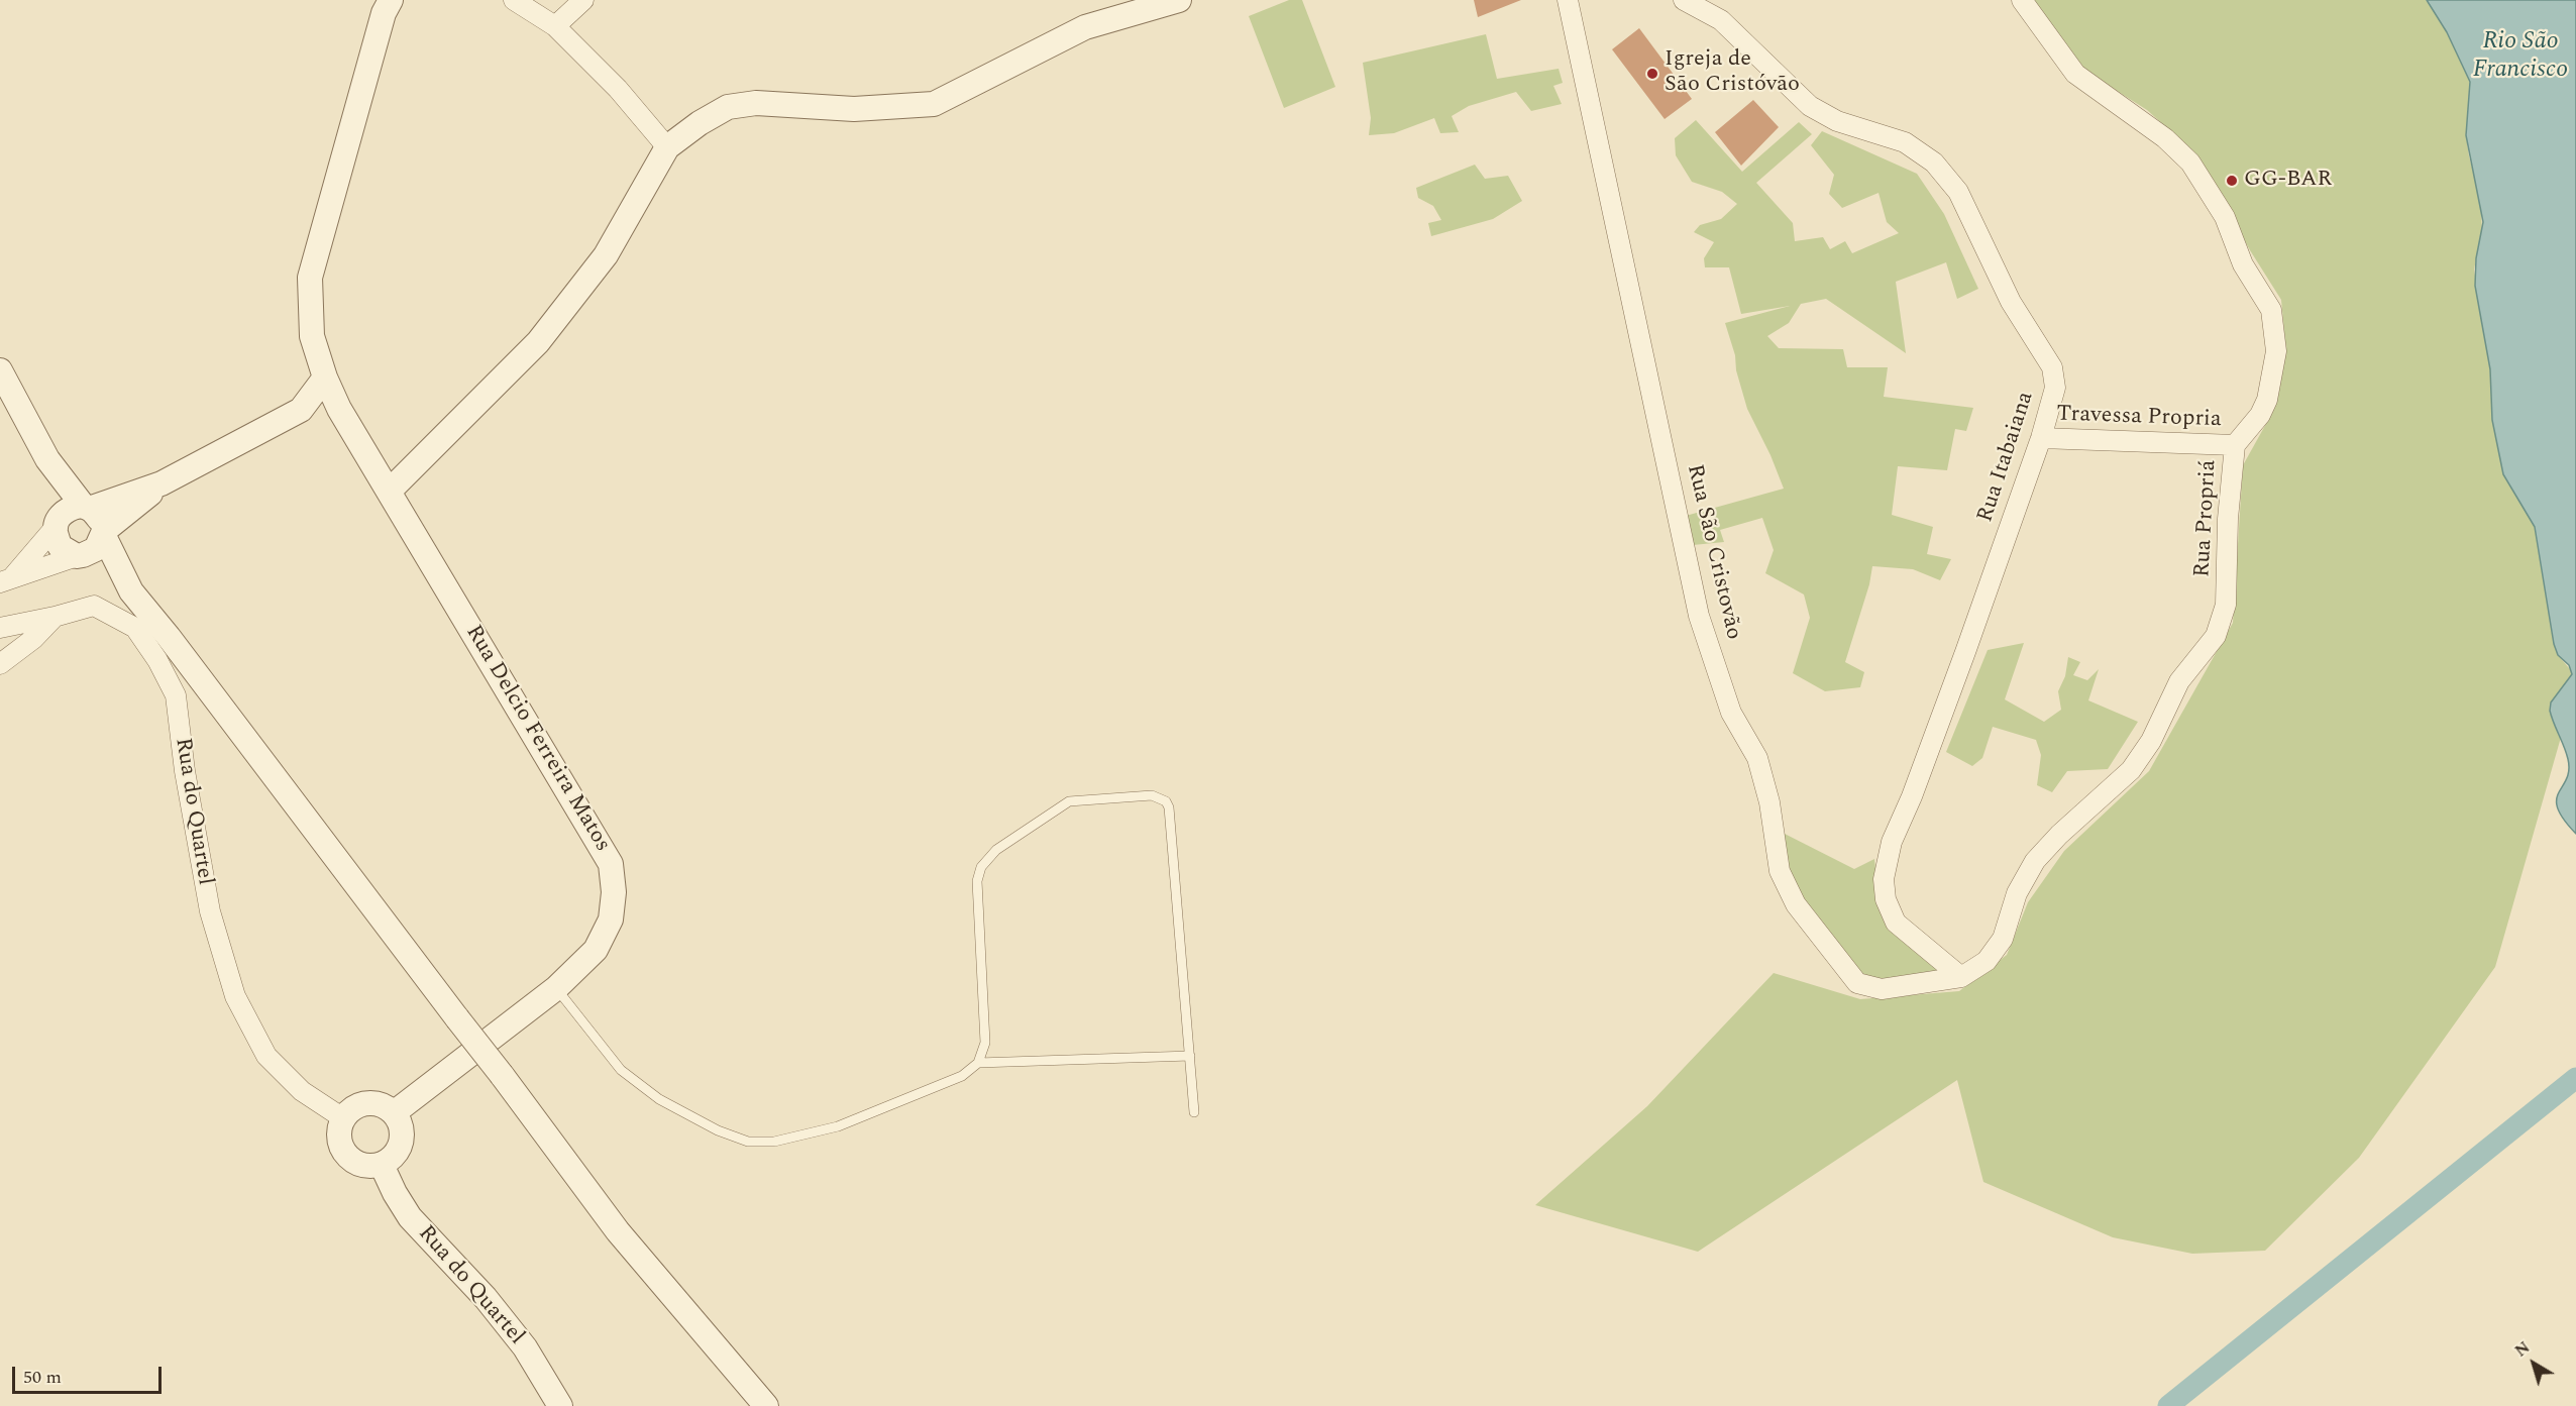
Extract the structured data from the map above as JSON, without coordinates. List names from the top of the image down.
{
  "streets": {
    "street": [
      "Travessa Propria",
      "Rua Itabaiana",
      "Rua Propriá",
      "Rua São Cristovão",
      "Rua Delcio Ferreira Matos",
      "Rua do Quartel"
    ]
  },
  "crossings": [
    ["Travessa Propria", "Rua Itabaiana"],
    ["Travessa Propria", "Rua Propriá"],
    ["Rua Itabaiana", "Rua Propriá"],
    ["Rua Itabaiana", "Rua São Cristovão"],
    ["Rua Propriá", "Rua São Cristovão"],
    ["Rua Delcio Ferreira Matos", "Rua do Quartel"]
  ],
  "water": ["Rio São Francisco"],
  "places": ["Igreja de São Cristóvão", "GG-BAR"],
  "scale_bar": "50 m",
  "north": "top left"
}
